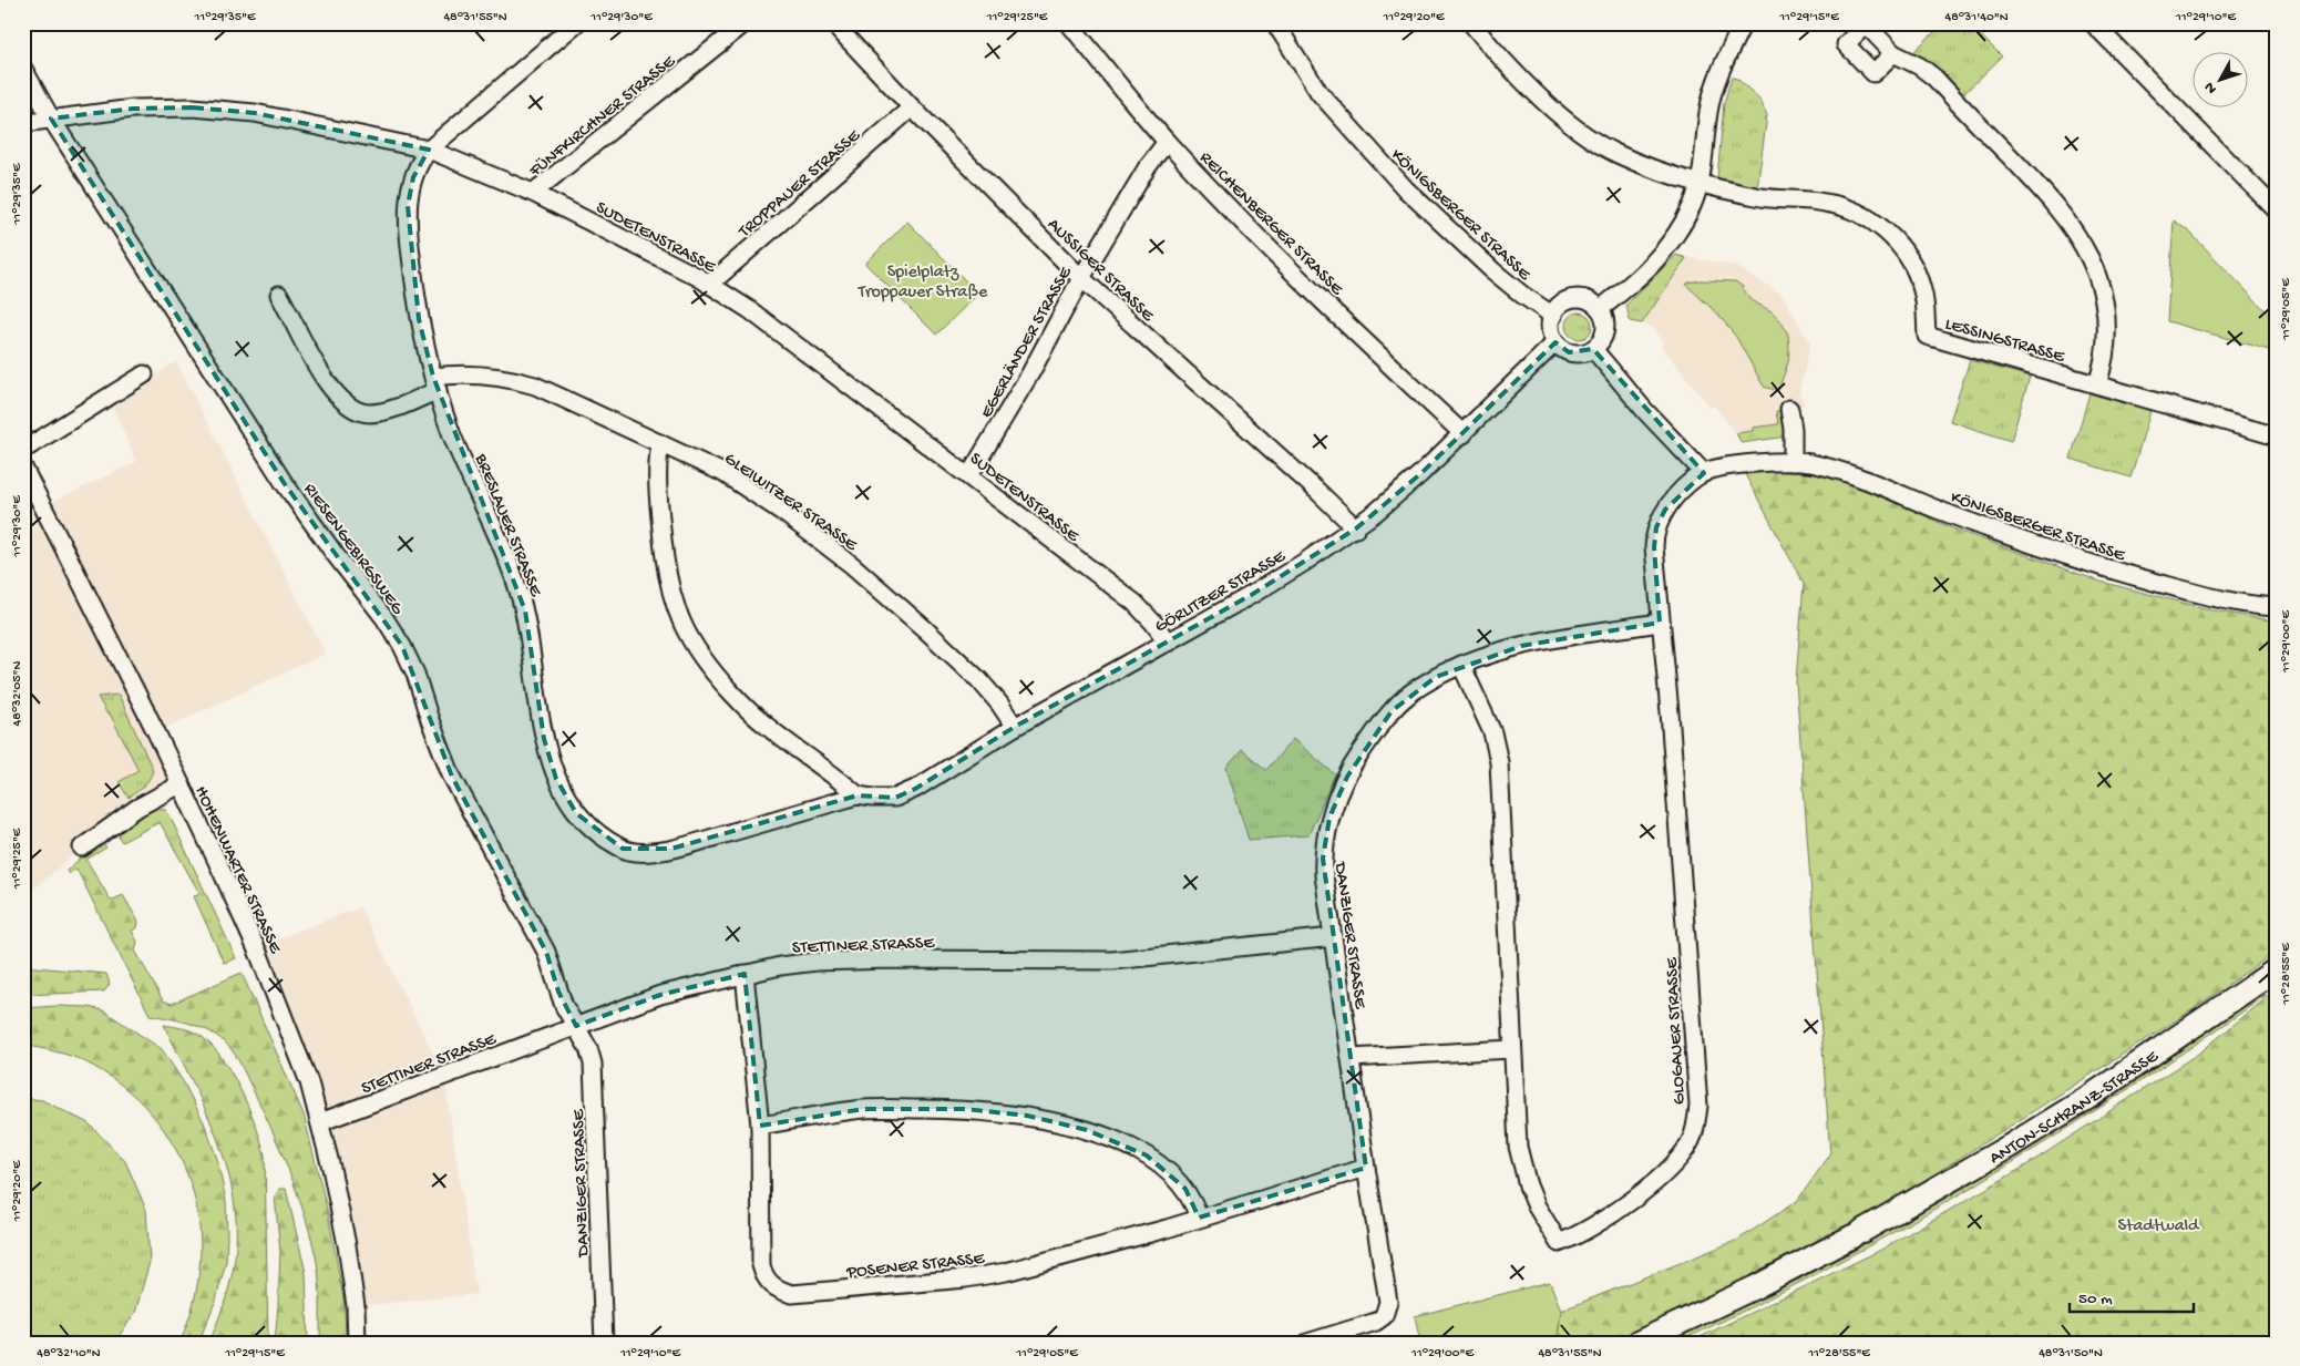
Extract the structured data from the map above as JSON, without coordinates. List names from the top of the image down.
{
  "streets": {
    "main road": ["ANTON-SCHRANZ-STRASSE"],
    "street": [
      "FÜNFKIRCHNER STRASSE",
      "TROPPAUER STRASSE",
      "KÖNIGSBERGER STRASSE",
      "REICHENBERGER STRASSE",
      "SUDETENSTRASSE",
      "AUSSIGER STRASSE",
      "LESSINGSTRASSE",
      "EGERLÄNDER STRASSE",
      "GLEIWITZER STRASSE",
      "BRESLAUER STRASSE",
      "RIESENGEBIRGSWEG",
      "GÖRLITZER STRASSE",
      "HOHENWARTER STRASSE",
      "DANZIGER STRASSE",
      "STETTINER STRASSE",
      "GLOGAUER STRASSE",
      "POSENER STRASSE"
    ]
  },
  "crossings": [
    ["FÜNFKIRCHNER STRASSE", "SUDETENSTRASSE"],
    ["TROPPAUER STRASSE", "SUDETENSTRASSE"],
    ["TROPPAUER STRASSE", "AUSSIGER STRASSE"],
    ["KÖNIGSBERGER STRASSE", "GÖRLITZER STRASSE"],
    ["KÖNIGSBERGER STRASSE", "GLOGAUER STRASSE"],
    ["REICHENBERGER STRASSE", "EGERLÄNDER STRASSE"],
    ["REICHENBERGER STRASSE", "GÖRLITZER STRASSE"],
    ["SUDETENSTRASSE", "EGERLÄNDER STRASSE"],
    ["SUDETENSTRASSE", "BRESLAUER STRASSE"],
    ["SUDETENSTRASSE", "RIESENGEBIRGSWEG"],
    ["SUDETENSTRASSE", "GÖRLITZER STRASSE"],
    ["AUSSIGER STRASSE", "EGERLÄNDER STRASSE"],
    ["AUSSIGER STRASSE", "GÖRLITZER STRASSE"],
    ["GLEIWITZER STRASSE", "BRESLAUER STRASSE"],
    ["GLEIWITZER STRASSE", "GÖRLITZER STRASSE"],
    ["BRESLAUER STRASSE", "GÖRLITZER STRASSE"],
    ["RIESENGEBIRGSWEG", "DANZIGER STRASSE"],
    ["RIESENGEBIRGSWEG", "STETTINER STRASSE"],
    ["HOHENWARTER STRASSE", "STETTINER STRASSE"],
    ["DANZIGER STRASSE", "STETTINER STRASSE"],
    ["DANZIGER STRASSE", "GLOGAUER STRASSE"],
    ["DANZIGER STRASSE", "POSENER STRASSE"],
    ["STETTINER STRASSE", "POSENER STRASSE"]
  ],
  "parks": ["Spielplatz Troppauer Straße", "Stadtwald"],
  "scale_bar": "50 m",
  "north": "bottom left",
  "coordinates": [
    "11°29'35\"E",
    "48°31'55\"N",
    "11°29'30\"E",
    "11°29'25\"E",
    "11°29'20\"E",
    "11°29'15\"E",
    "48°31'40\"N",
    "11°29'10\"E",
    "11°29'05\"E",
    "11°29'00\"E",
    "48°32'05\"N",
    "11°28'55\"E",
    "48°32'10\"N",
    "48°31'50\"N"
  ]
}
